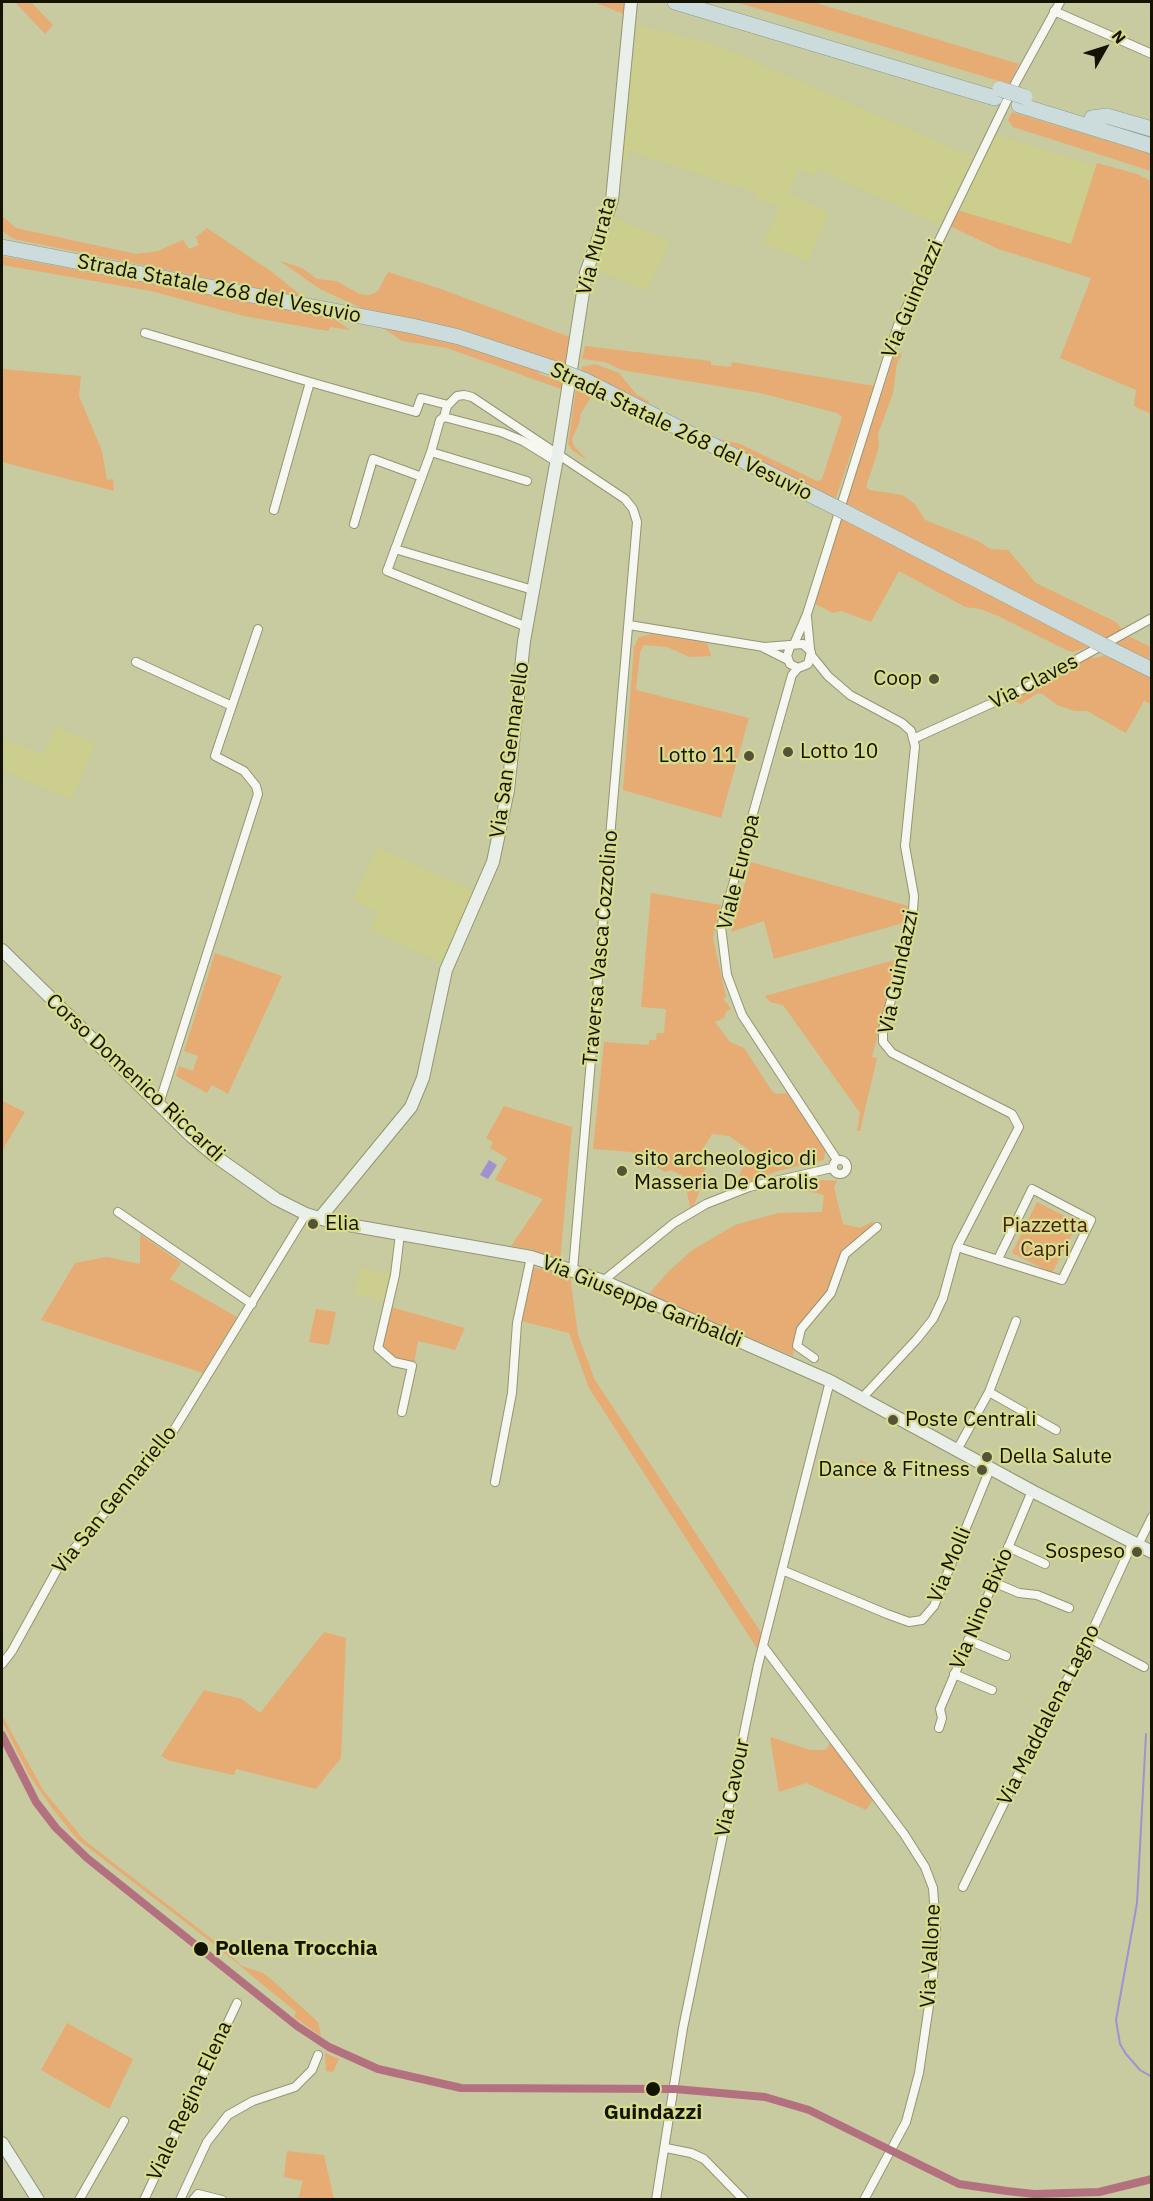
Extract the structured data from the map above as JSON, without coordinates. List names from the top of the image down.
{
  "streets": {
    "highway": ["Strada Statale 268 del Vesuvio"],
    "street": [
      "Via Murata",
      "Via Guindazzi",
      "Via Claves",
      "Via San Gennarello",
      "Viale Europa",
      "Traversa Vasca Cozzolino",
      "Corso Domenico Riccardi",
      "Via Giuseppe Garibaldi",
      "Via San Gennariello",
      "Via Molli",
      "Via Nino Bixio",
      "Via Maddalena Lagno",
      "Via Cavour",
      "Via Vallone",
      "Viale Regina Elena"
    ]
  },
  "crossings": [
    ["Via Murata", "Via San Gennarello"],
    ["Via Murata", "Traversa Vasca Cozzolino"],
    ["Via Guindazzi", "Via Claves"],
    ["Via Guindazzi", "Viale Europa"],
    ["Via Guindazzi", "Via Giuseppe Garibaldi"],
    ["Via San Gennarello", "Traversa Vasca Cozzolino"],
    ["Via San Gennarello", "Via Giuseppe Garibaldi"],
    ["Viale Europa", "Via Giuseppe Garibaldi"],
    ["Traversa Vasca Cozzolino", "Via Giuseppe Garibaldi"],
    ["Corso Domenico Riccardi", "Via Giuseppe Garibaldi"],
    ["Corso Domenico Riccardi", "Via San Gennariello"],
    ["Via Giuseppe Garibaldi", "Via San Gennariello"],
    ["Via Giuseppe Garibaldi", "Via Molli"],
    ["Via Giuseppe Garibaldi", "Via Nino Bixio"],
    ["Via Giuseppe Garibaldi", "Via Maddalena Lagno"],
    ["Via Giuseppe Garibaldi", "Via Cavour"],
    ["Via Molli", "Via Cavour"],
    ["Via Cavour", "Via Vallone"]
  ],
  "parks": ["Piazzetta Capri"],
  "places": [
    "Coop",
    "Lotto 10",
    "Lotto 11",
    "sito archeologico di Masseria De Carolis",
    "Elia",
    "Poste Centrali",
    "Della Salute",
    "Dance & Fitness",
    "Sospeso",
    "Pollena Trocchia",
    "Guindazzi"
  ],
  "north": "top right"
}
